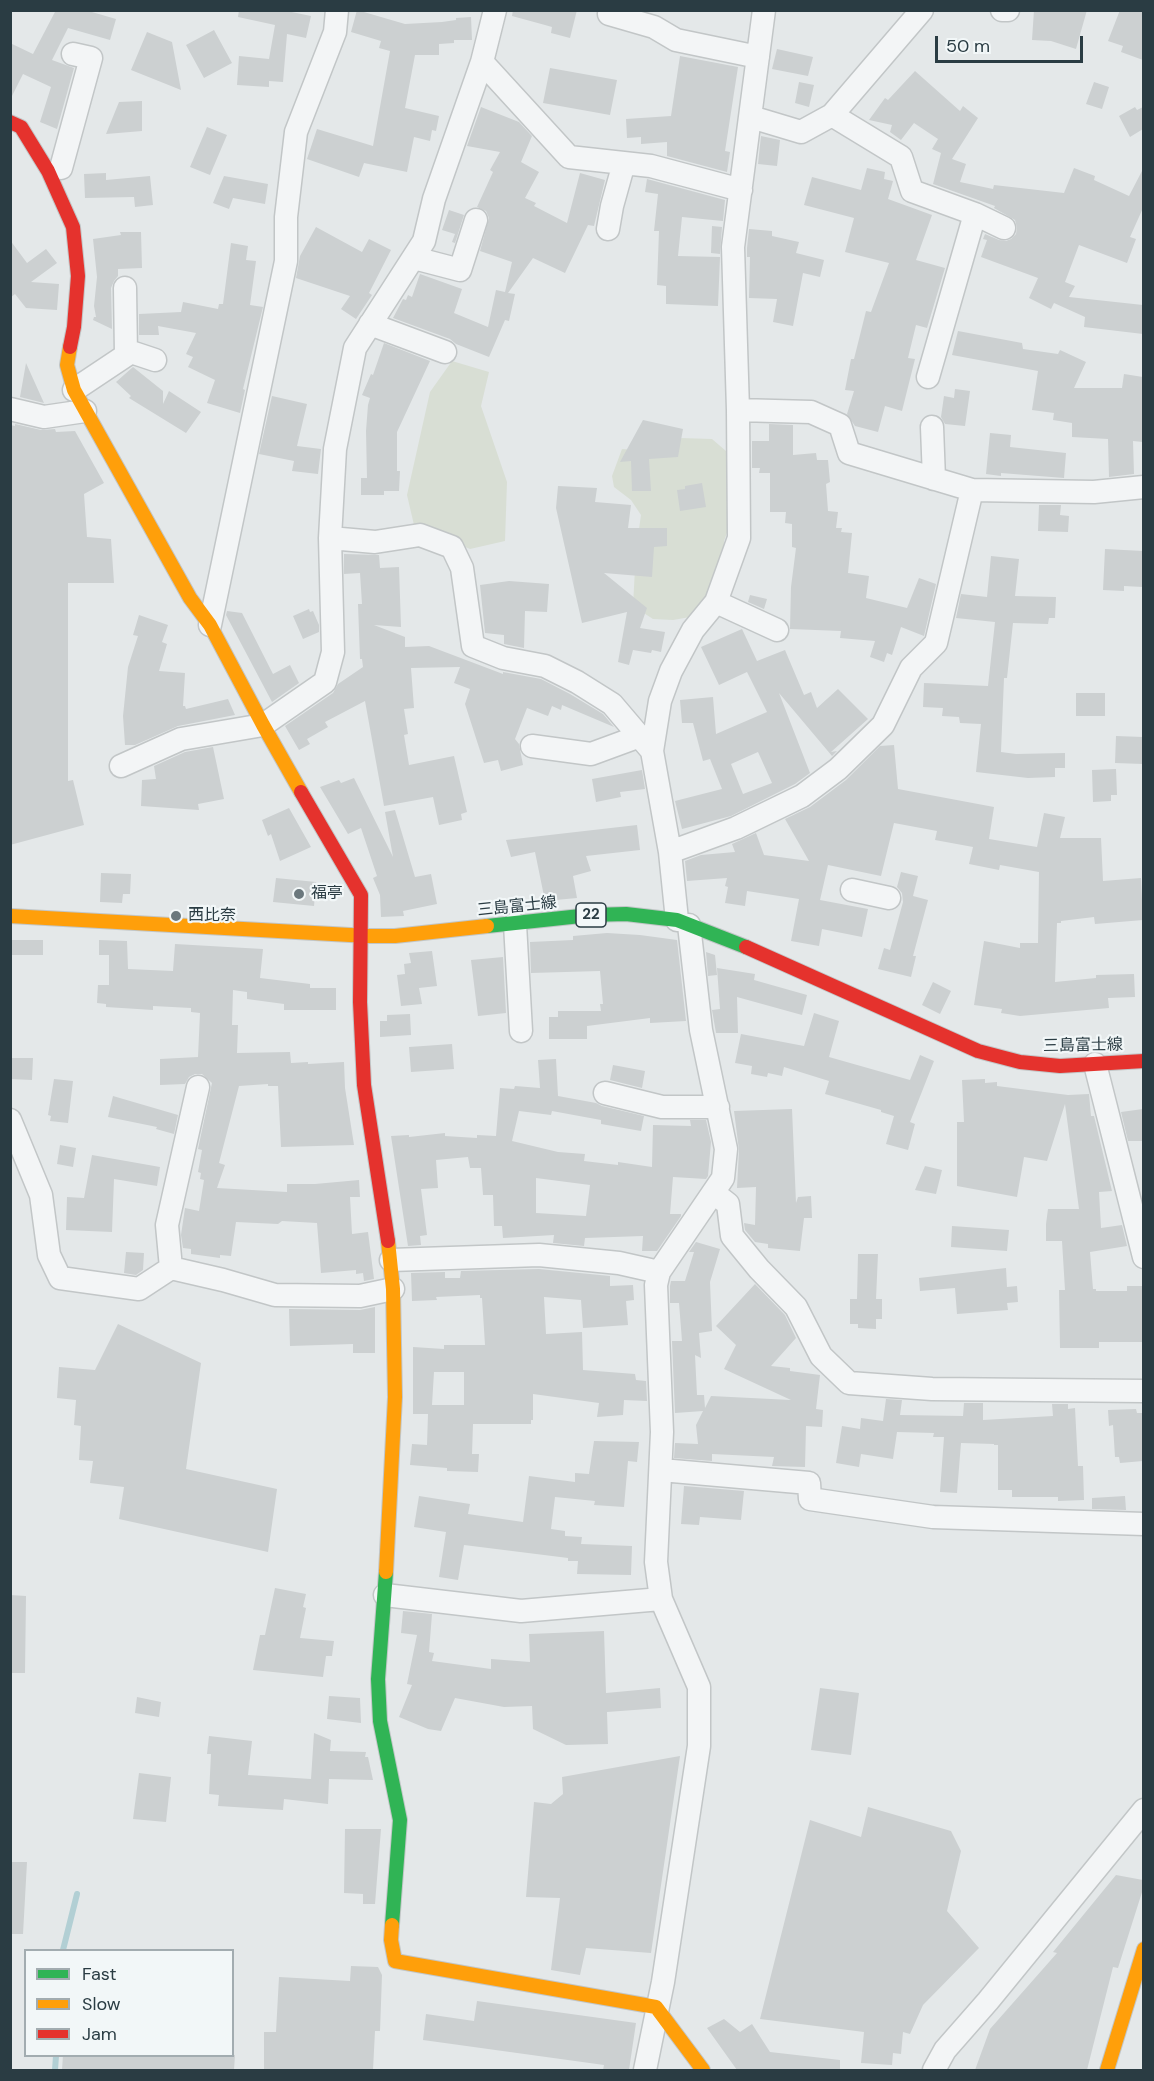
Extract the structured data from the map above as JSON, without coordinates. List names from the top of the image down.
{
  "streets": {
    "street": ["三島富士線", "22"]
  },
  "places": ["福亭", "西比奈"],
  "legend": ["Fast", "Slow", "Jam"],
  "scale_bar": "50 m"
}
